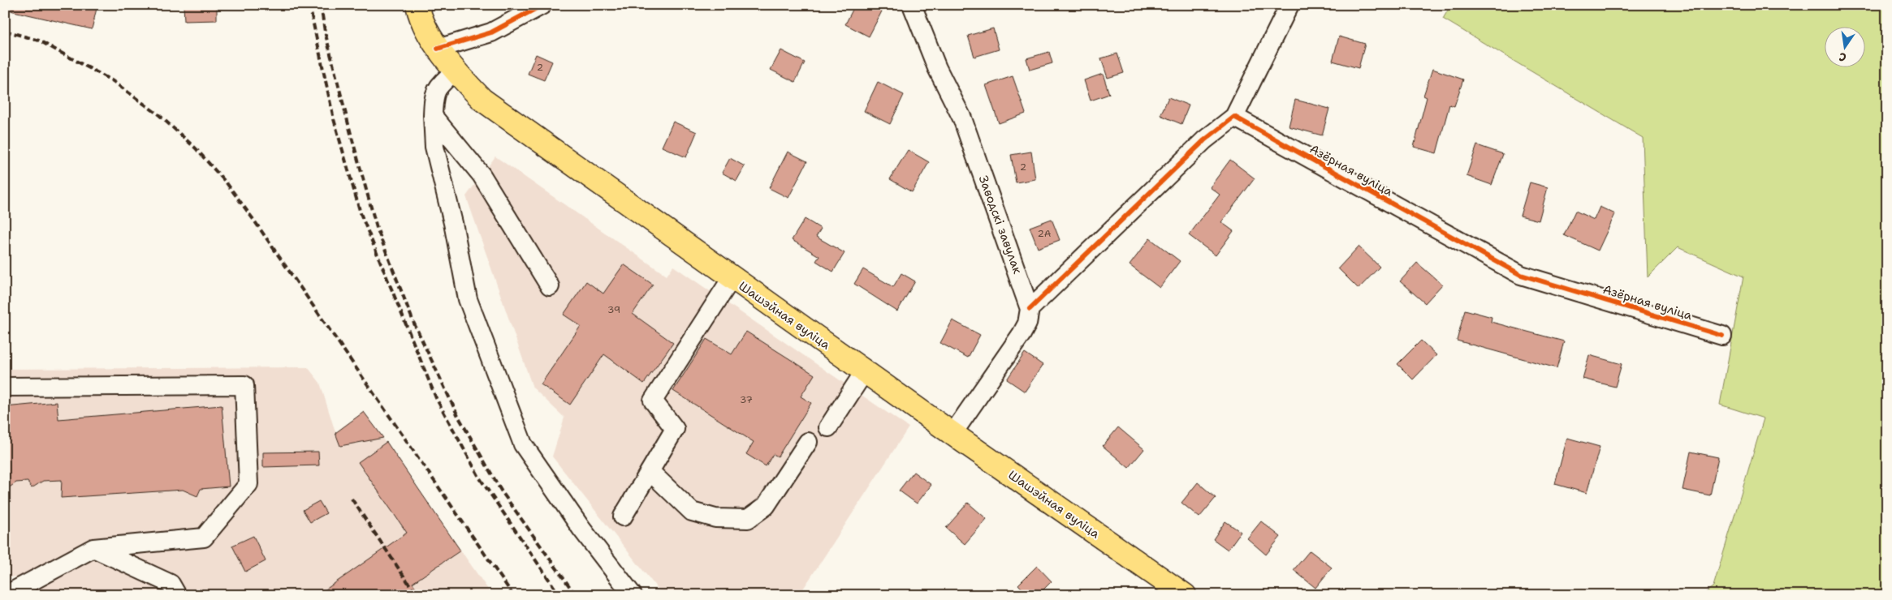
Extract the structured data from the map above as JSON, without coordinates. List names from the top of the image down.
{
  "streets": {
    "main road": ["Шашэйная вуліца"],
    "street": ["Азёрная вуліца", "Заводскі завулак"]
  },
  "house_numbers": [
    "2",
    "2",
    "2А",
    "39",
    "37"
  ],
  "north": "bottom"
}
